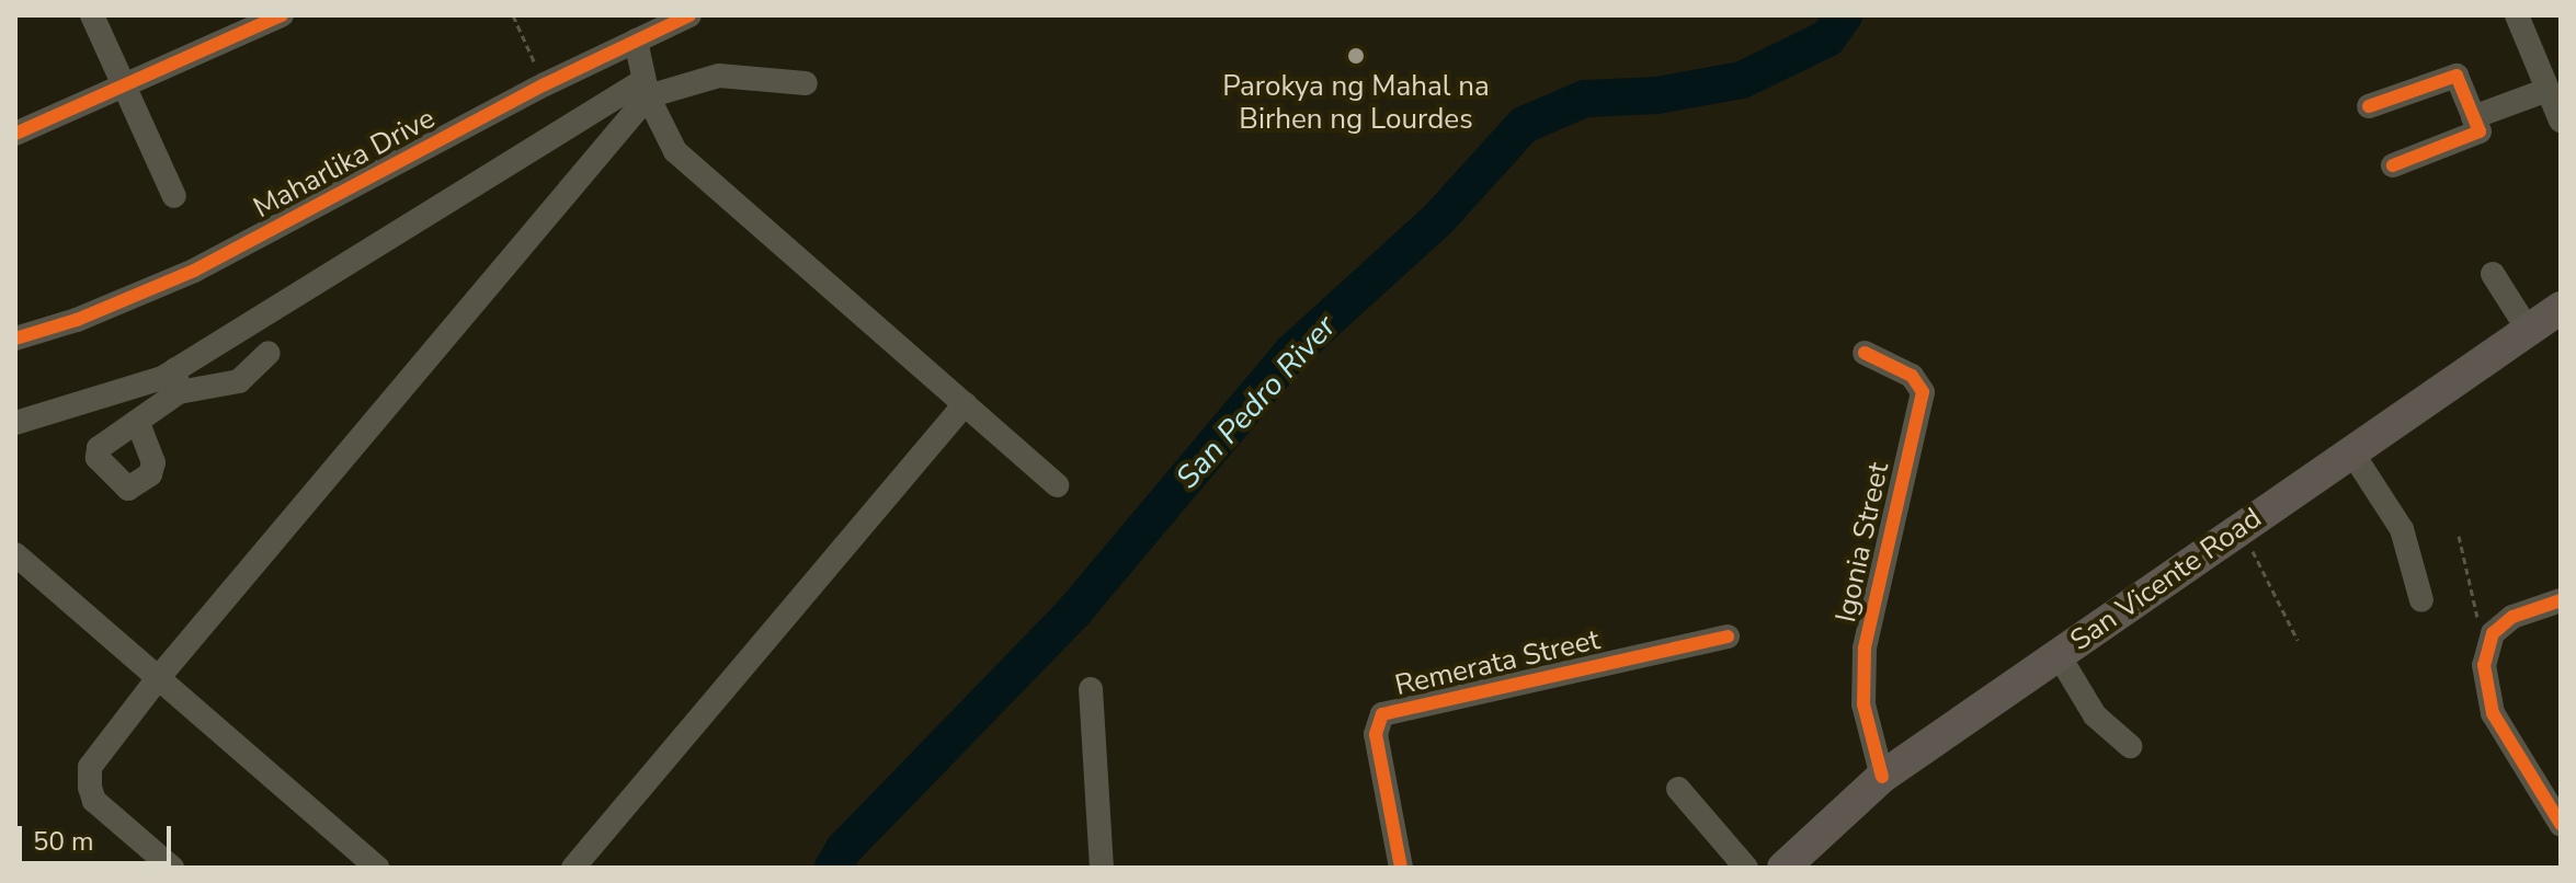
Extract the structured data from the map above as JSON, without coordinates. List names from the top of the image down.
{
  "streets": {
    "main road": ["San Vicente Road"],
    "street": ["Maharlika Drive", "Igonia Street", "Remerata Street"]
  },
  "crossings": [
    ["Igonia Street", "San Vicente Road"]
  ],
  "water": ["San Pedro River"],
  "places": ["Parokya ng Mahal na Birhen ng Lourdes"],
  "scale_bar": "50 m"
}
